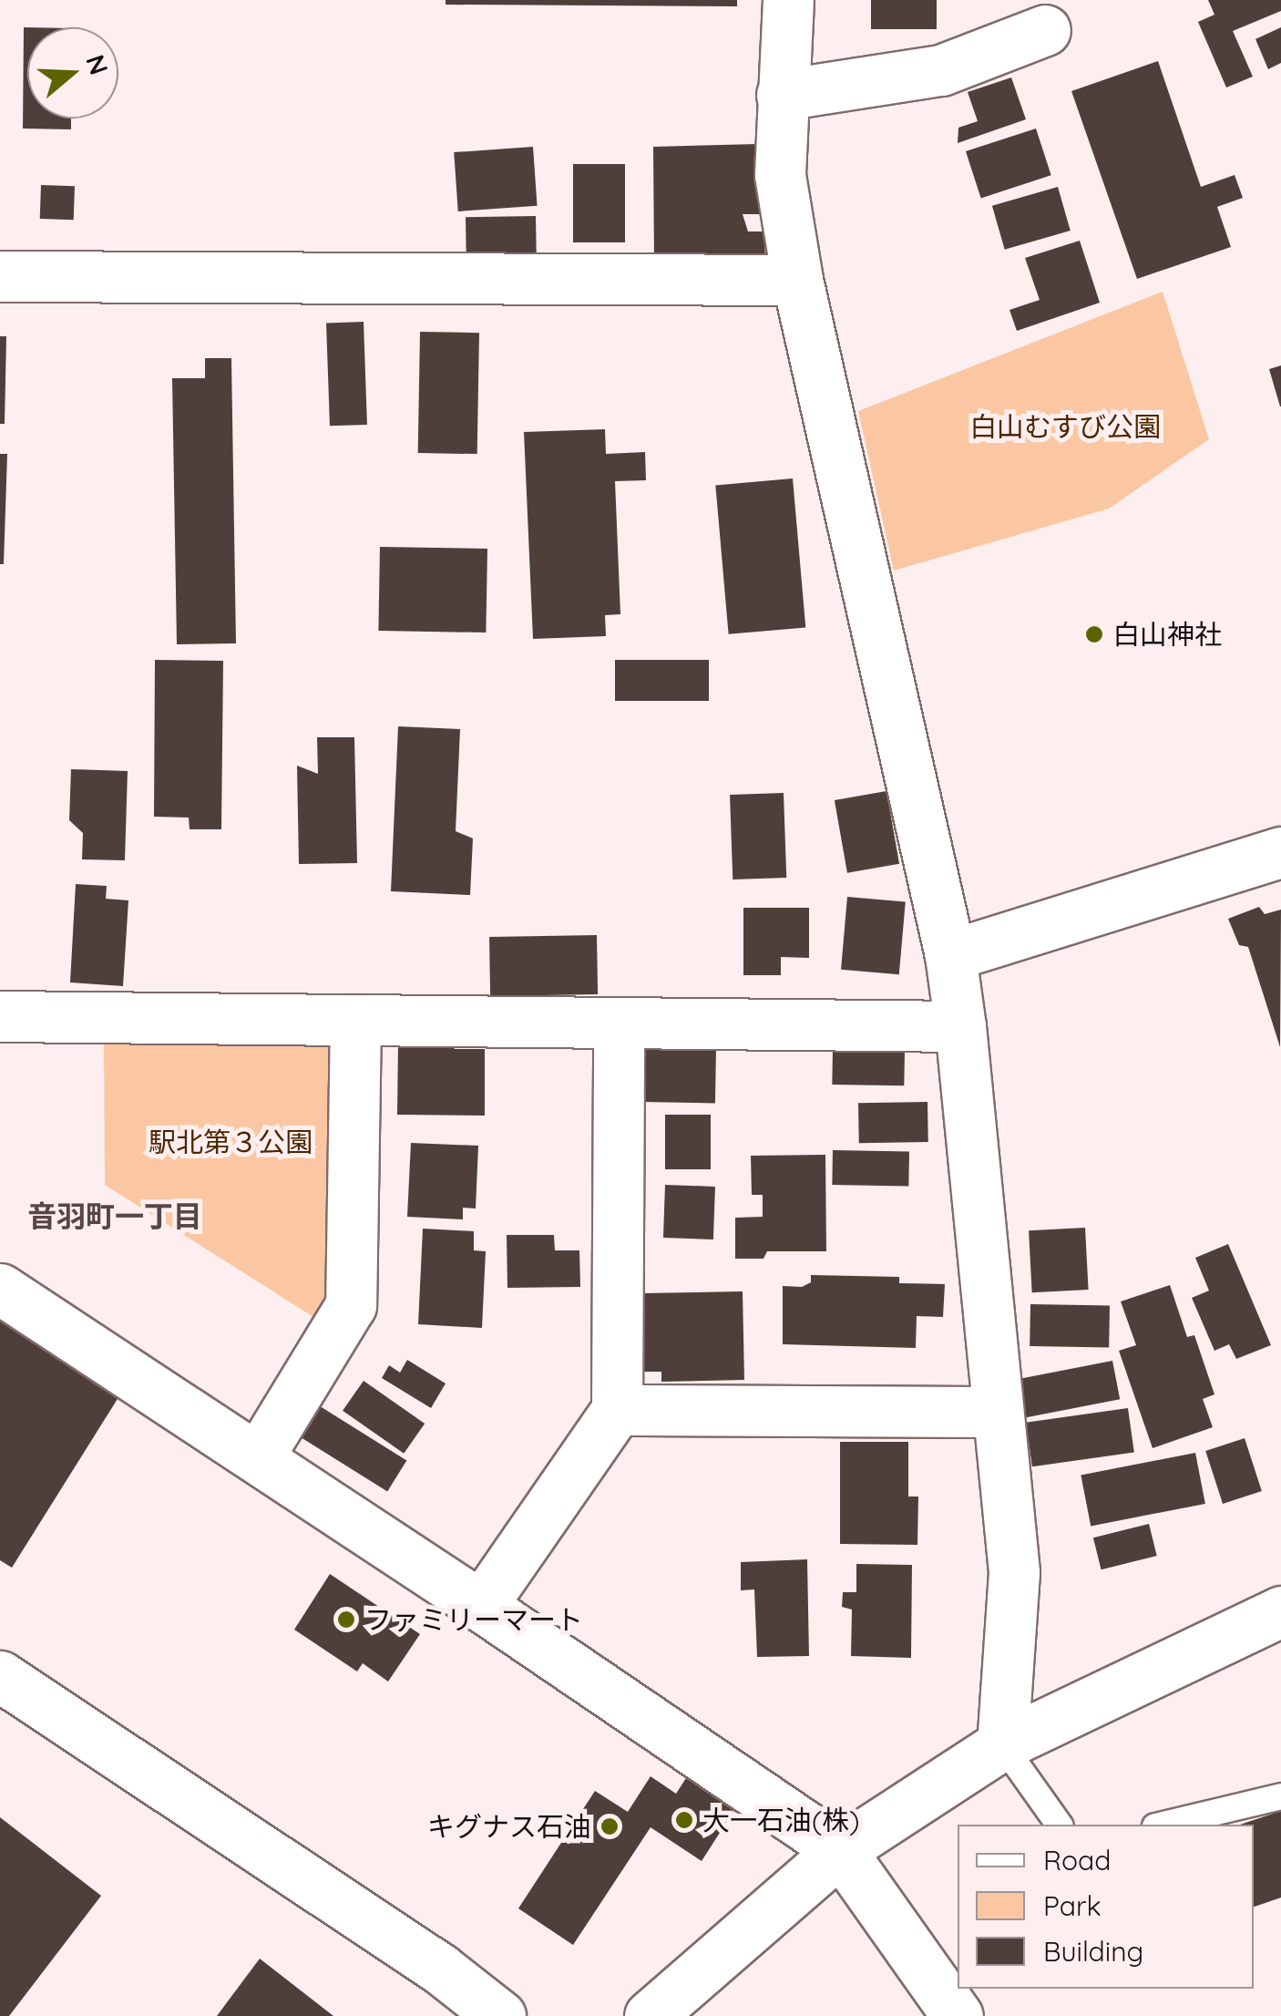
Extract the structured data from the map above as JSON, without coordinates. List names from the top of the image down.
{
  "districts": ["音羽町一丁目"],
  "parks": ["白山むすび公園", "駅北第３公園"],
  "places": [
    "白山神社",
    "ファミリーマート",
    "大一石油(株)",
    "キグナス石油"
  ],
  "legend": ["Road", "Park", "Building"],
  "north": "right"
}
